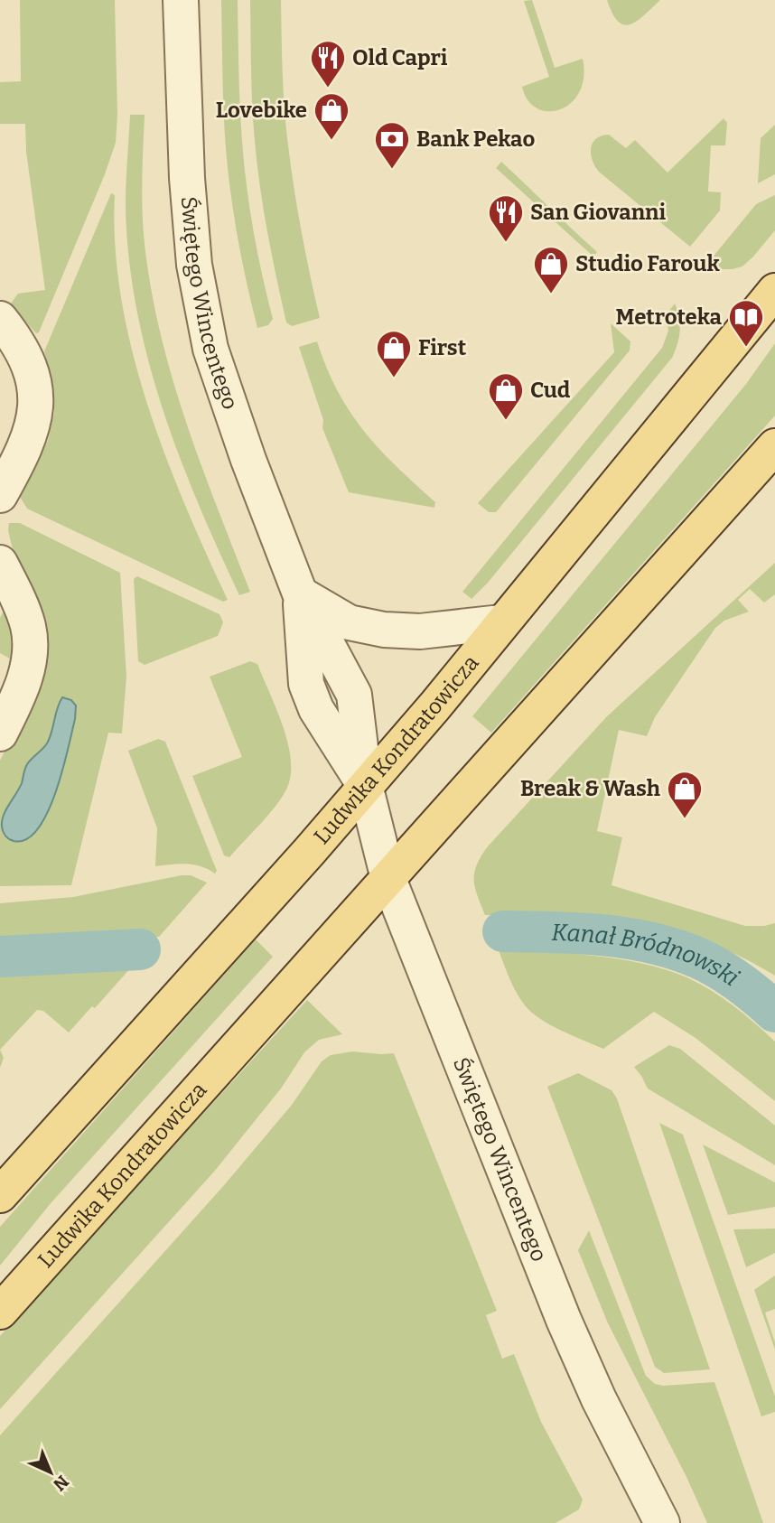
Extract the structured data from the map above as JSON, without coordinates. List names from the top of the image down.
{
  "streets": {
    "main road": ["Ludwika Kondratowicza"],
    "street": ["Świętego Wincentego"]
  },
  "crossings": [
    ["Świętego Wincentego", "Ludwika Kondratowicza"]
  ],
  "water": ["Kanał Bródnowski"],
  "places": {
    "restaurant": ["Old Capri", "San Giovanni"],
    "shop": [
      "Lovebike",
      "Studio Farouk",
      "First",
      "Cud",
      "Break & Wash"
    ],
    "bank": ["Bank Pekao"],
    "library": ["Metroteka"]
  },
  "north": "bottom right"
}
